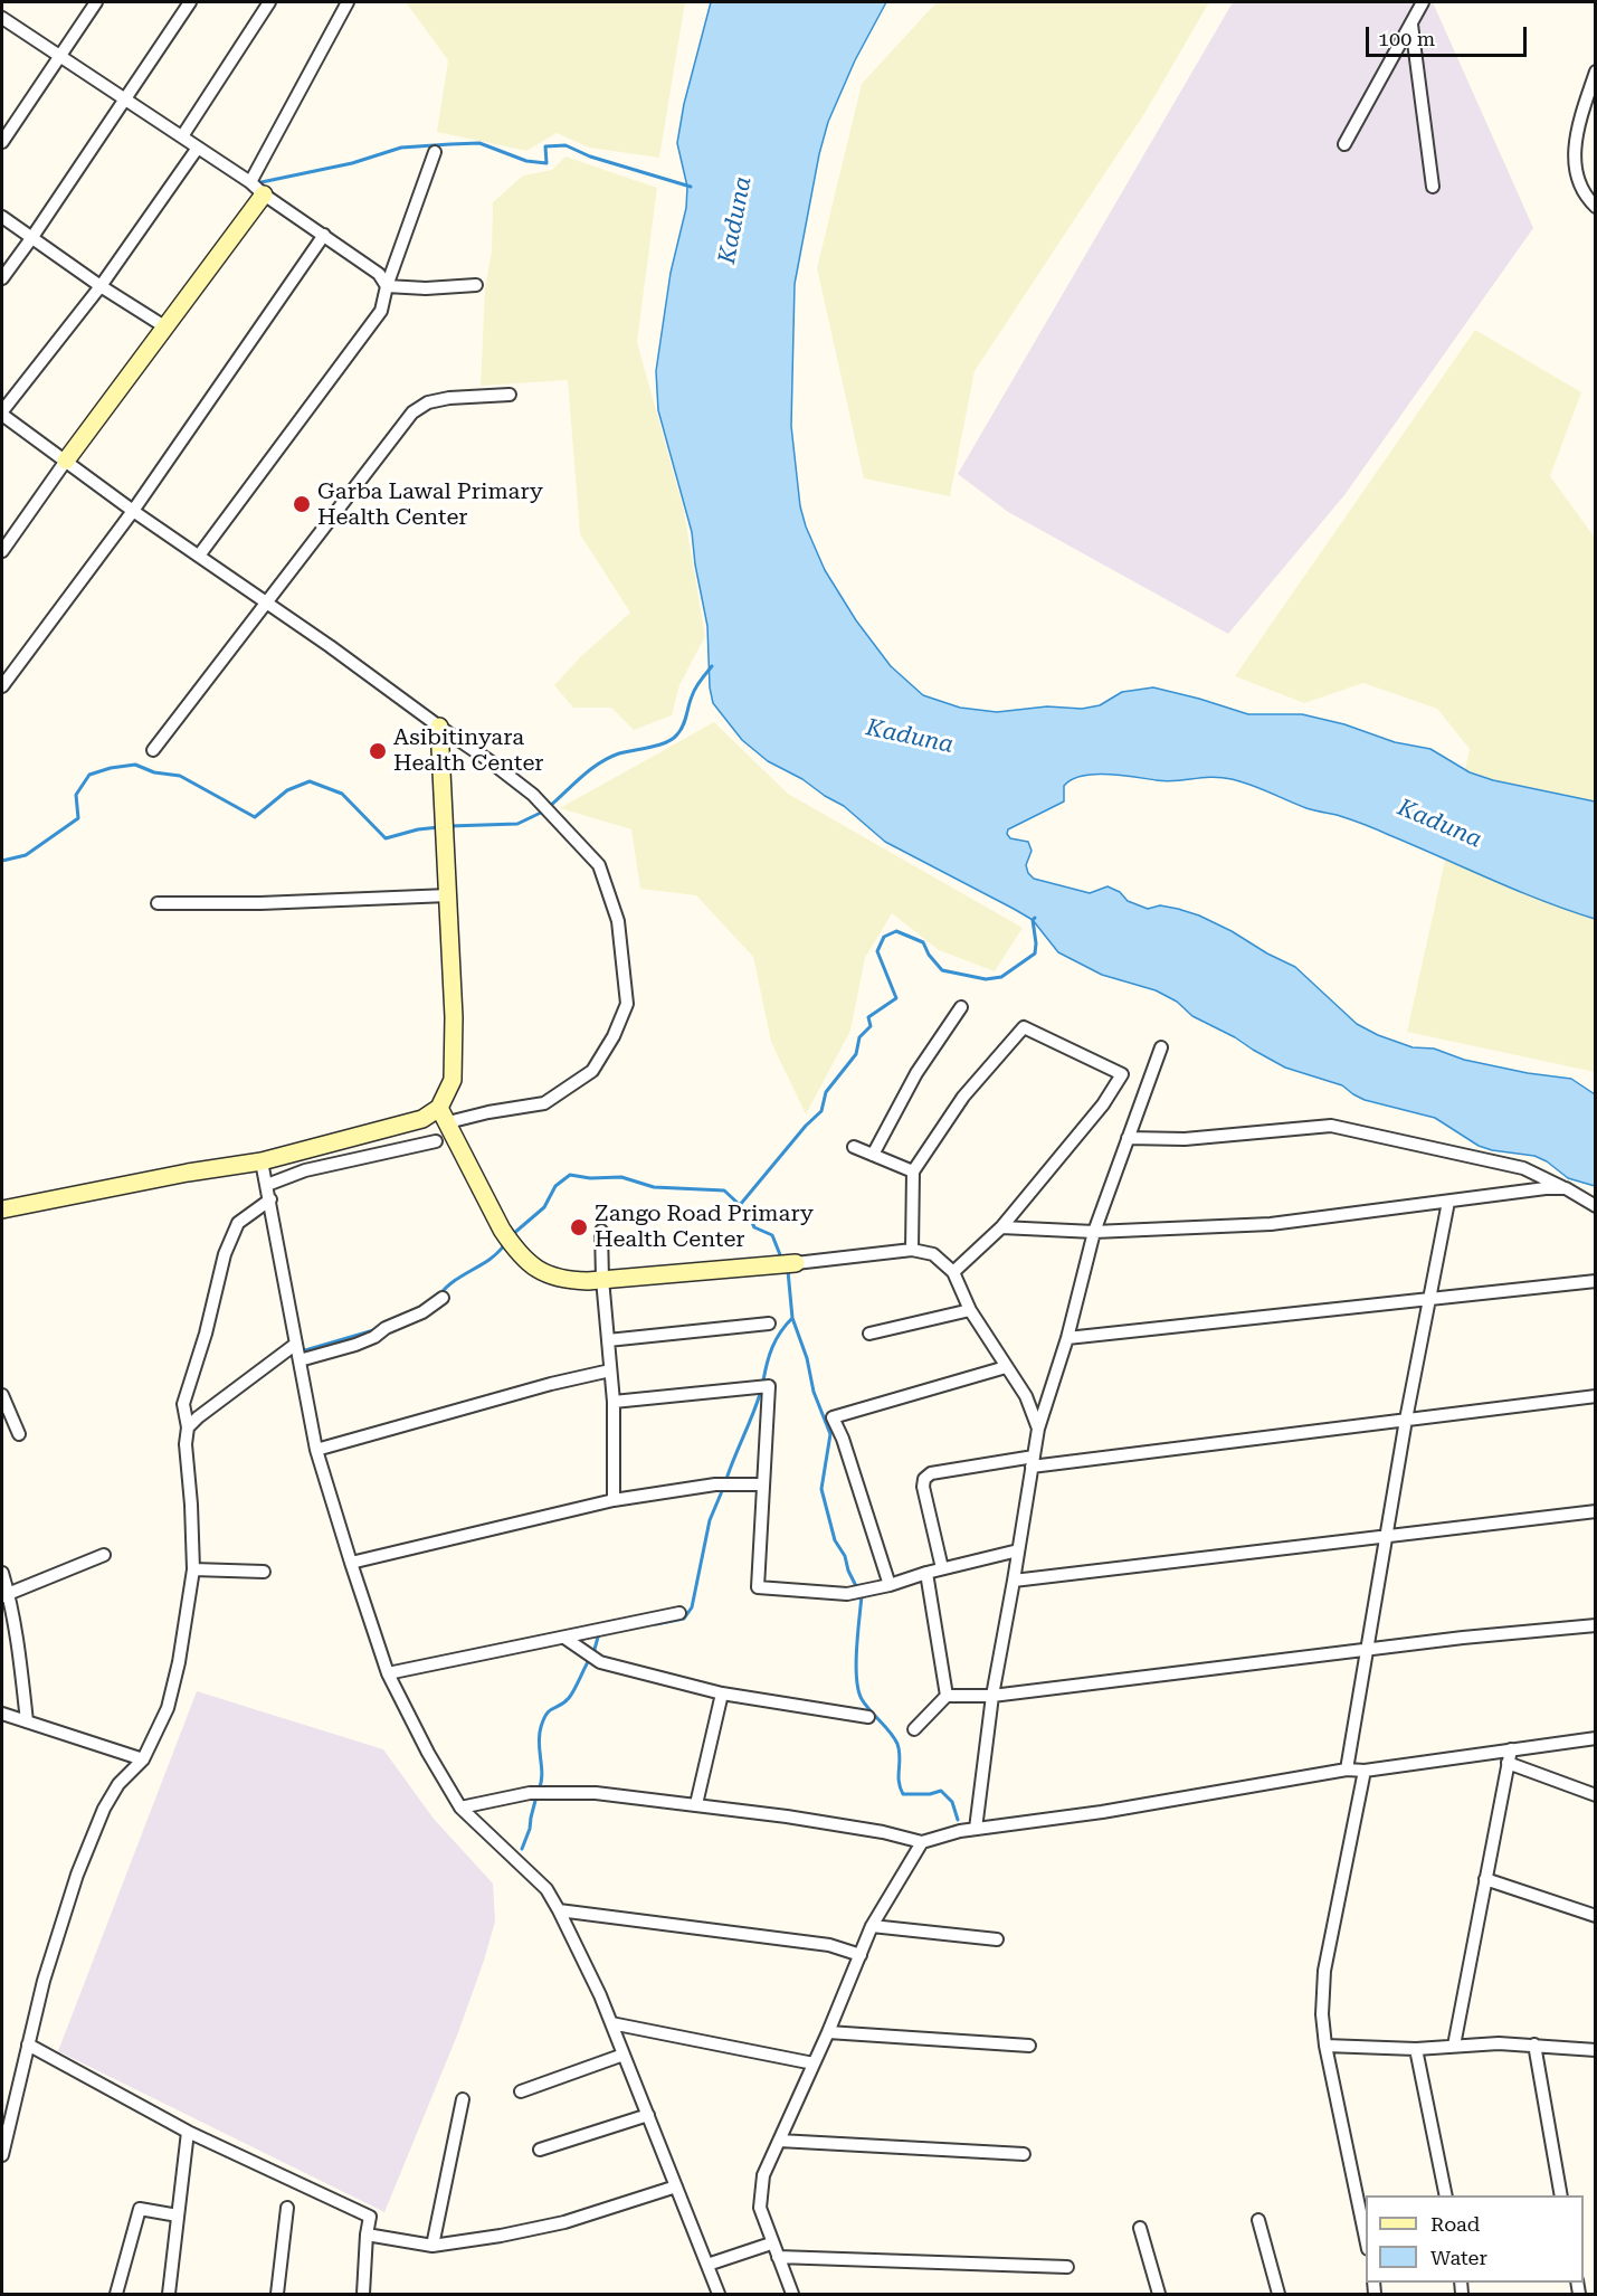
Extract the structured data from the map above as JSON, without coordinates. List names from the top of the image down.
{
  "water": ["Kaduna"],
  "places": ["Garba Lawal Primary Health Center", "Asibitinyara Health Center", "Zango Road Primary Health Center"],
  "legend": ["Road", "Water"],
  "scale_bar": "100 m"
}
